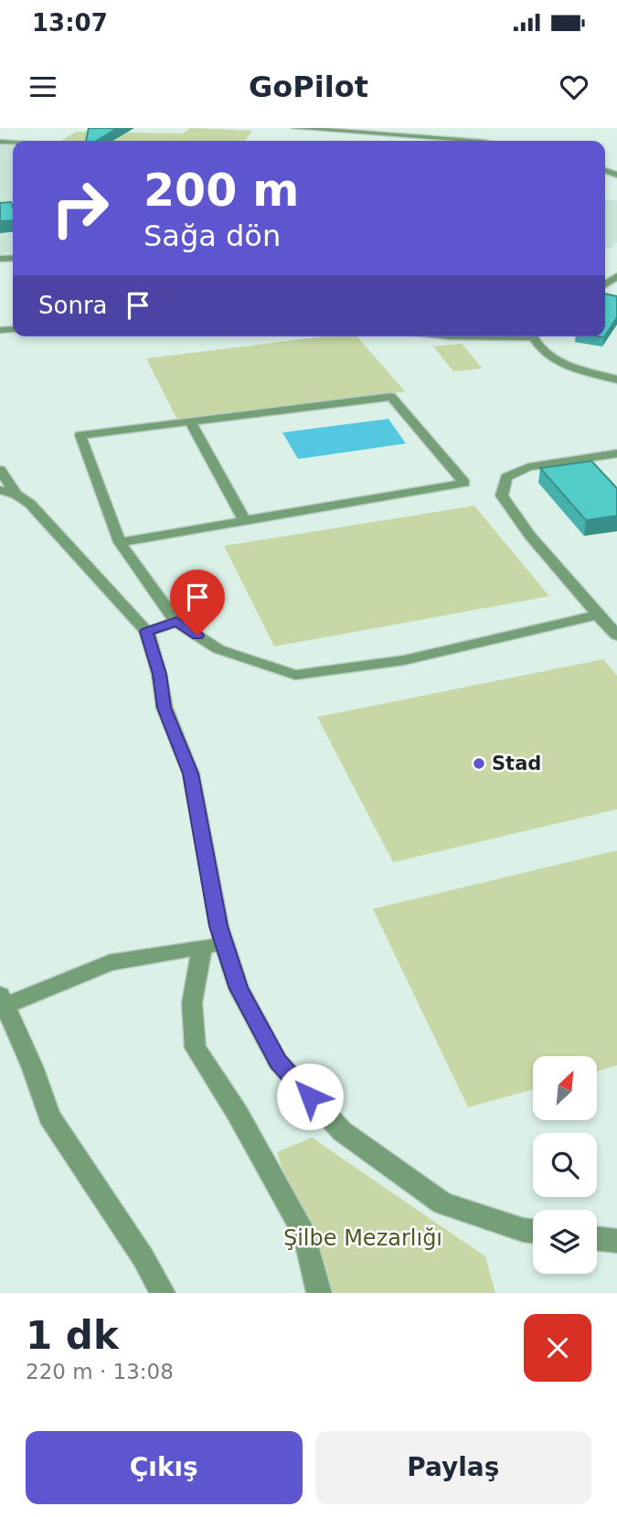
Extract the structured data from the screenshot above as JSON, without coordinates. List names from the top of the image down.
{
  "parks": ["Şilbe Mezarlığı"],
  "places": ["Stad"],
  "north": "top right",
  "page": {
    "status": "13:07",
    "header": "GoPilot",
    "turn": ["200 m", "Sağa dön"],
    "then": "Sonra",
    "heading": ["1 dk", "220 m · 13:08"],
    "buttons": ["Çıkış", "Paylaş"]
  }
}
